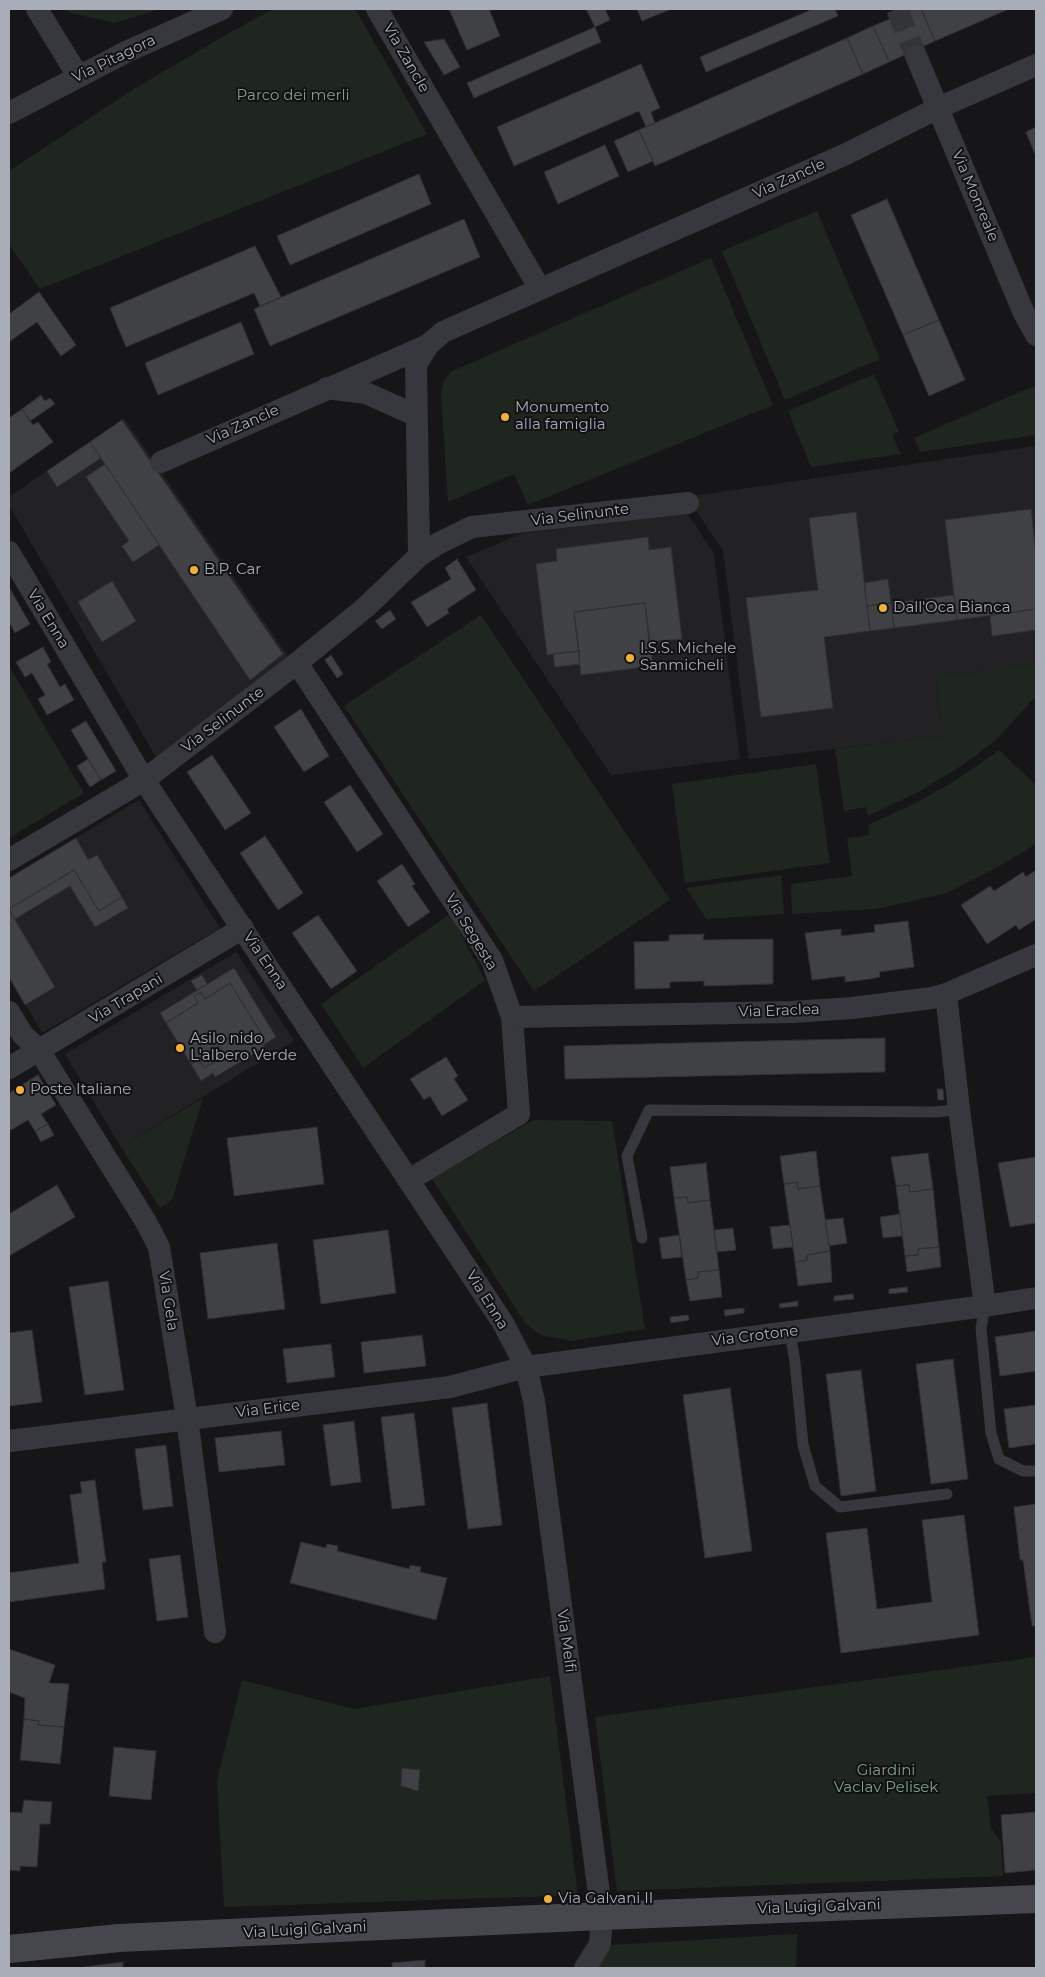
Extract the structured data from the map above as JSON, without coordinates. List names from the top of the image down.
{
  "streets": {
    "street": [
      "Via Zancle",
      "Via Pitagora",
      "Via Monreale",
      "Via Selinunte",
      "Via Enna",
      "Via Segesta",
      "Via Trapani",
      "Via Eraclea",
      "Via Gela",
      "Via Crotone",
      "Via Erice",
      "Via Melfi",
      "Via Luigi Galvani"
    ]
  },
  "crossings": [
    ["Via Zancle", "Via Monreale"],
    ["Via Selinunte", "Via Enna"],
    ["Via Selinunte", "Via Segesta"],
    ["Via Enna", "Via Segesta"],
    ["Via Enna", "Via Trapani"],
    ["Via Enna", "Via Crotone"],
    ["Via Enna", "Via Erice"],
    ["Via Enna", "Via Melfi"],
    ["Via Segesta", "Via Eraclea"],
    ["Via Trapani", "Via Gela"],
    ["Via Gela", "Via Erice"],
    ["Via Crotone", "Via Erice"],
    ["Via Crotone", "Via Melfi"],
    ["Via Erice", "Via Melfi"],
    ["Via Melfi", "Via Luigi Galvani"]
  ],
  "parks": ["Parco dei merli", "Giardini Vaclav Pelisek"],
  "places": [
    "Monumento alla famiglia",
    "B.P. Car",
    "Dall'Oca Bianca",
    "I.S.S. Michele Sanmicheli",
    "Asilo nido L'albero Verde",
    "Poste Italiane",
    "Via Galvani II"
  ]
}
